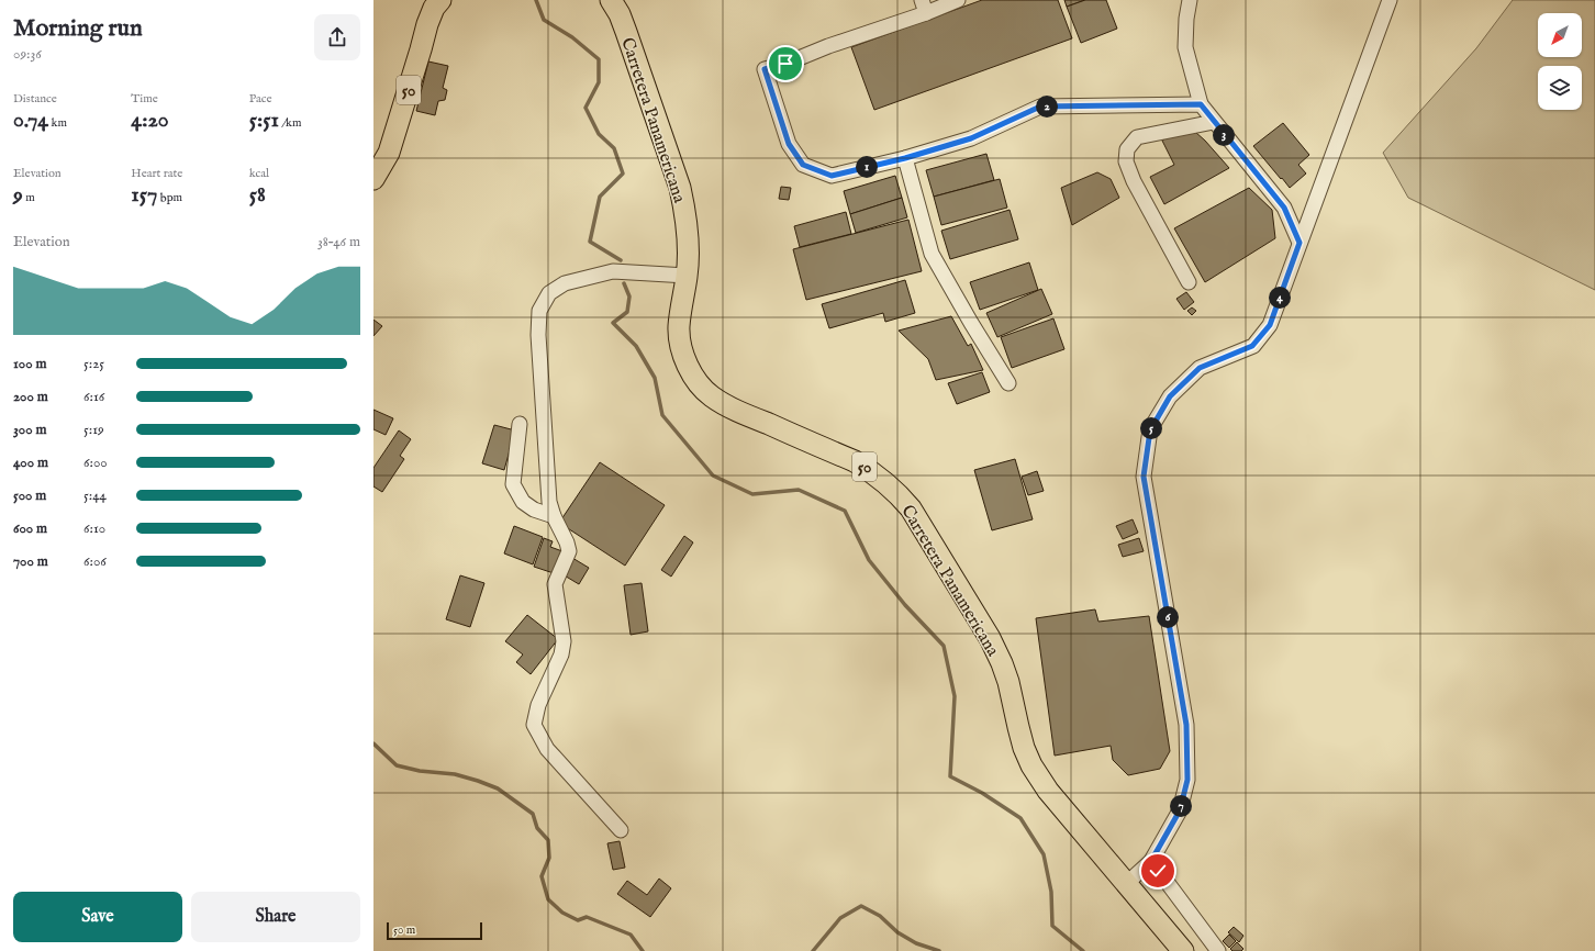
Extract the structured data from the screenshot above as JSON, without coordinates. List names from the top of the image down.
{
  "streets": {
    "highway": ["50", "Carretera Panamericana"]
  },
  "scale_bar": "50 m",
  "north": "bottom left",
  "page": {
    "heading": ["Morning run", "09:36"],
    "stats": [
      ["Distance", "0.74 km"],
      ["Time", "4:20"],
      ["Pace", "5:51 /km"],
      ["Elevation", "9 m"],
      ["Heart rate", "157 bpm"],
      ["kcal", "58"]
    ],
    "pins": [
      "2",
      "3",
      "1",
      "4",
      "5",
      "6",
      "7"
    ],
    "chart": ["Elevation", "38–46 m"],
    "list": [
      {
        "name": "100 m",
        "note": "5:25"
      },
      {
        "name": "200 m",
        "note": "6:16"
      },
      {
        "name": "300 m",
        "note": "5:19"
      },
      {
        "name": "400 m",
        "note": "6:00"
      },
      {
        "name": "500 m",
        "note": "5:44"
      },
      {
        "name": "600 m",
        "note": "6:10"
      },
      {
        "name": "700 m",
        "note": "6:06"
      }
    ],
    "buttons": ["Save", "Share"],
    "scale": "50 m"
  }
}
